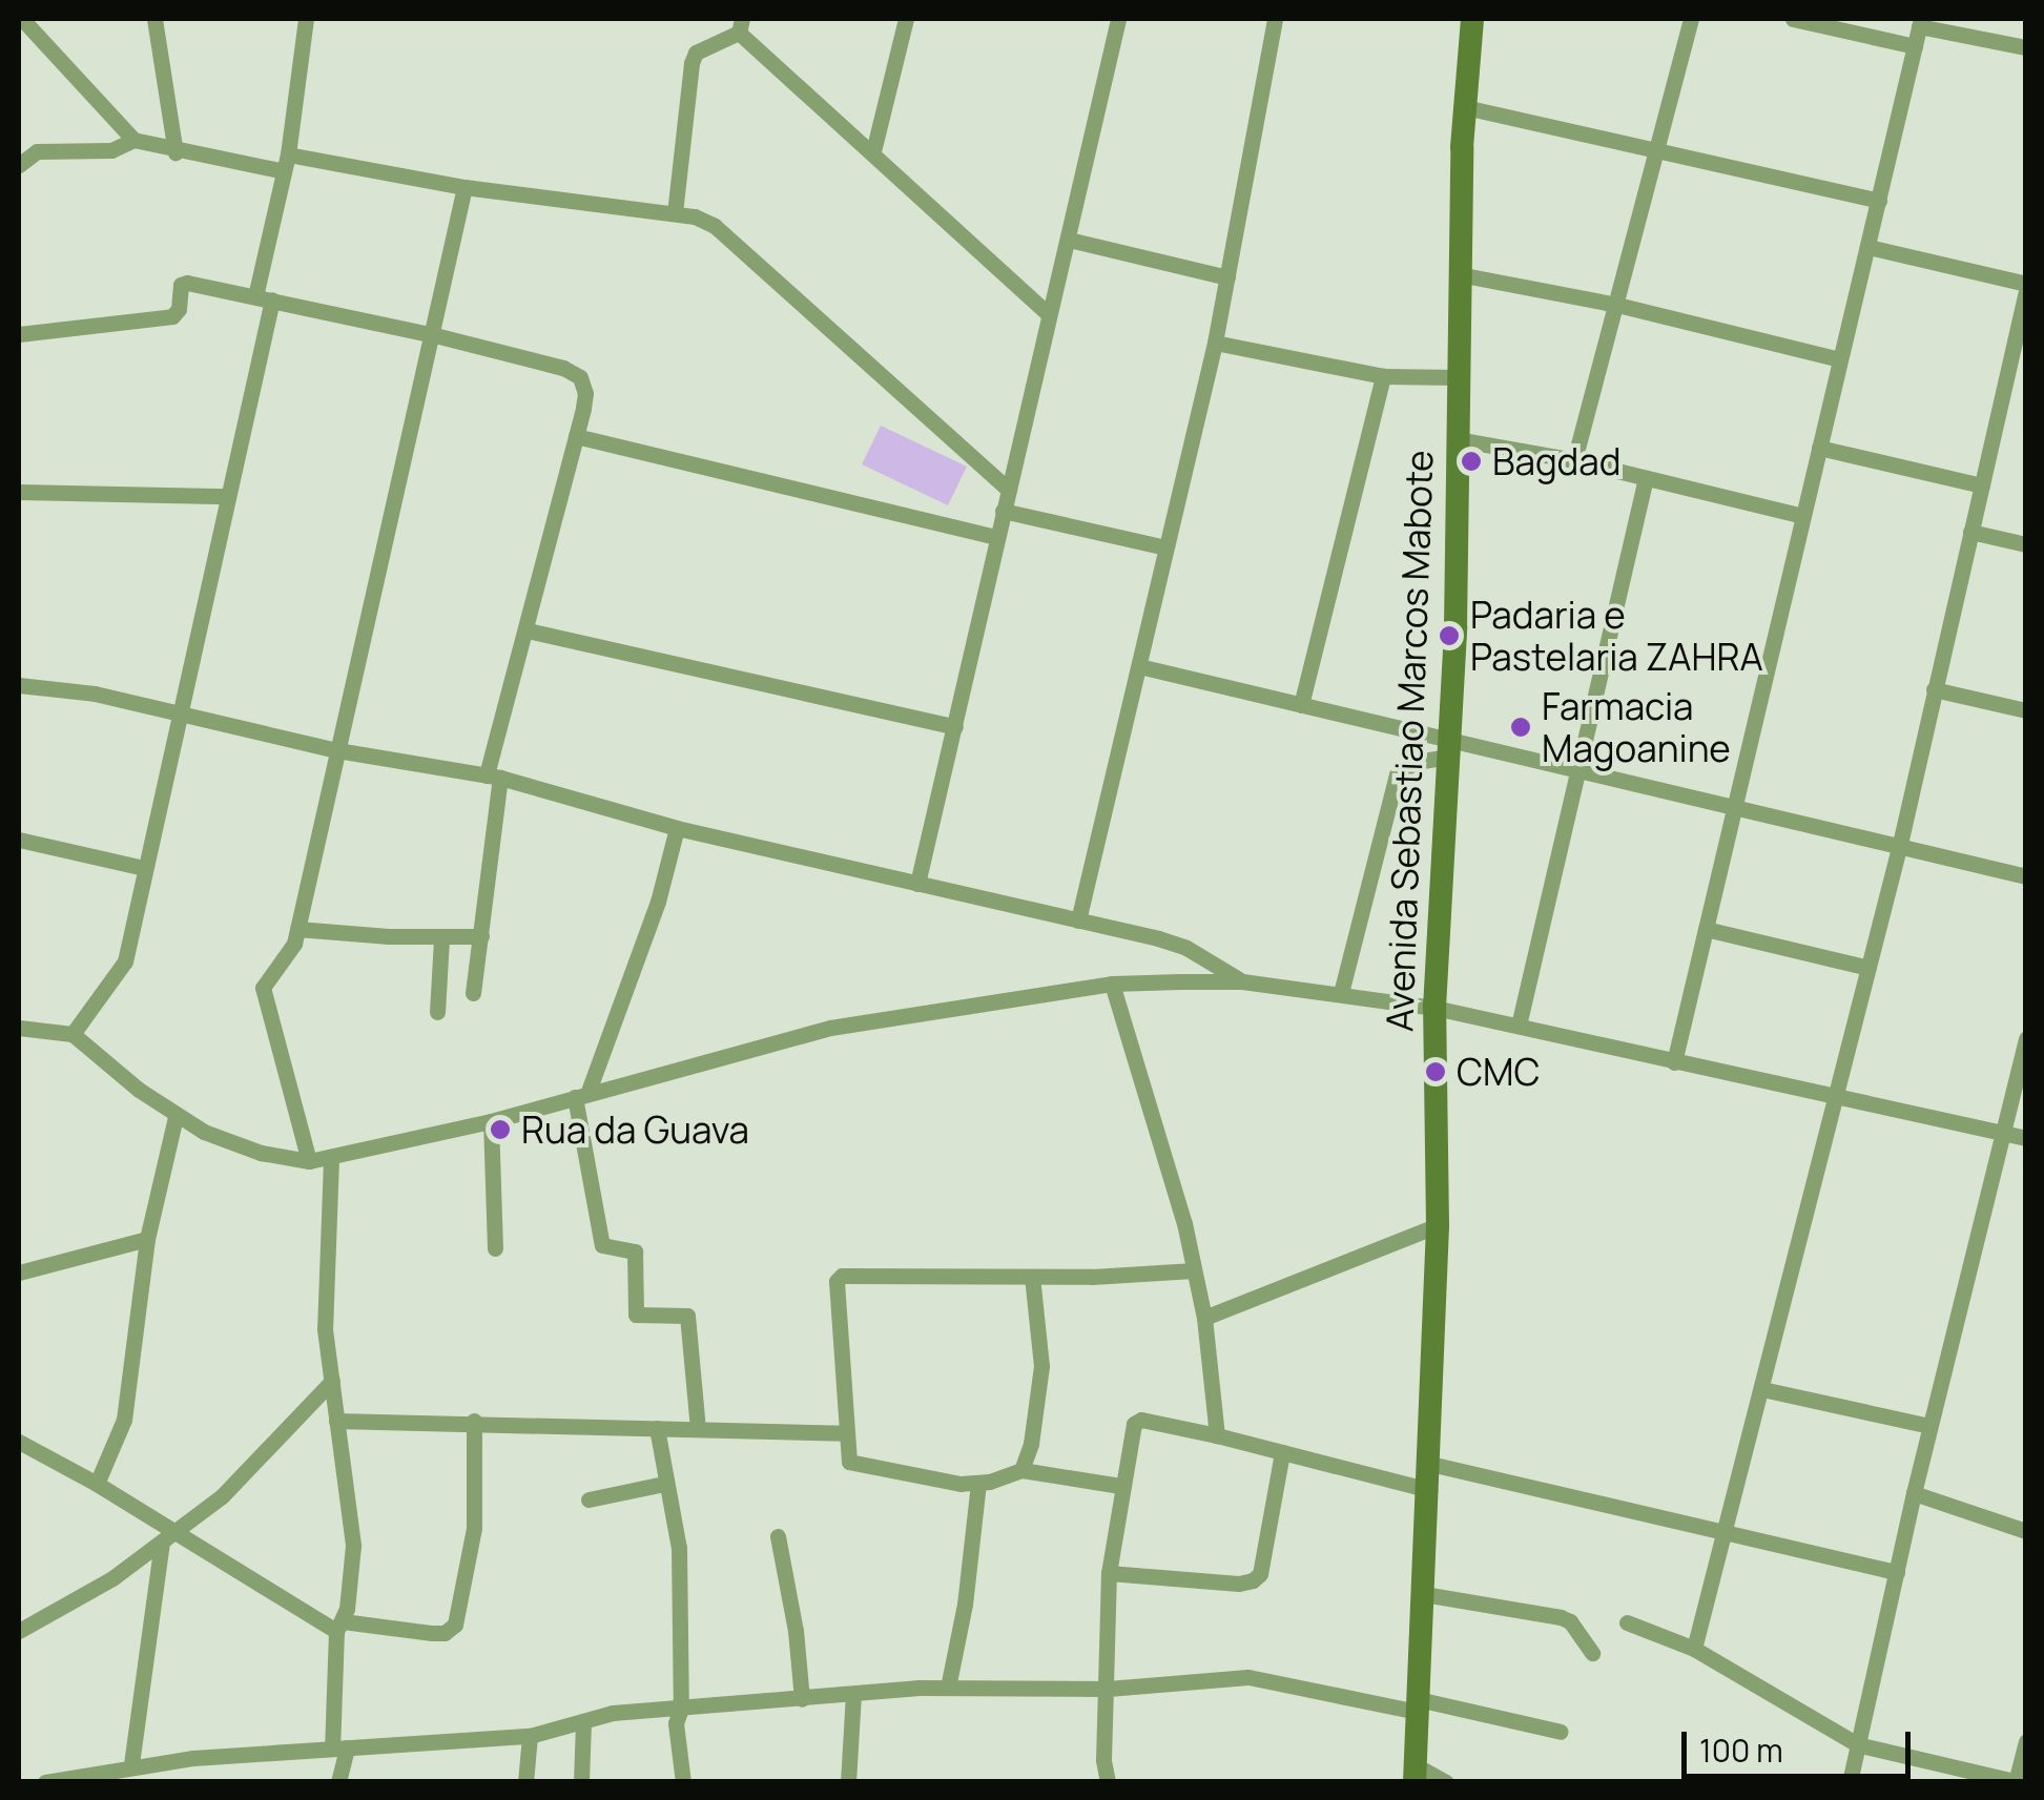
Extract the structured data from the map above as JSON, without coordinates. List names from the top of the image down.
{
  "streets": {
    "main road": ["Avenida Sebastiao Marcos Mabote"]
  },
  "places": [
    "Bagdad",
    "Padaria e Pastelaria ZAHRA",
    "Farmacia Magoanine",
    "CMC",
    "Rua da Guava"
  ],
  "scale_bar": "100 m"
}
